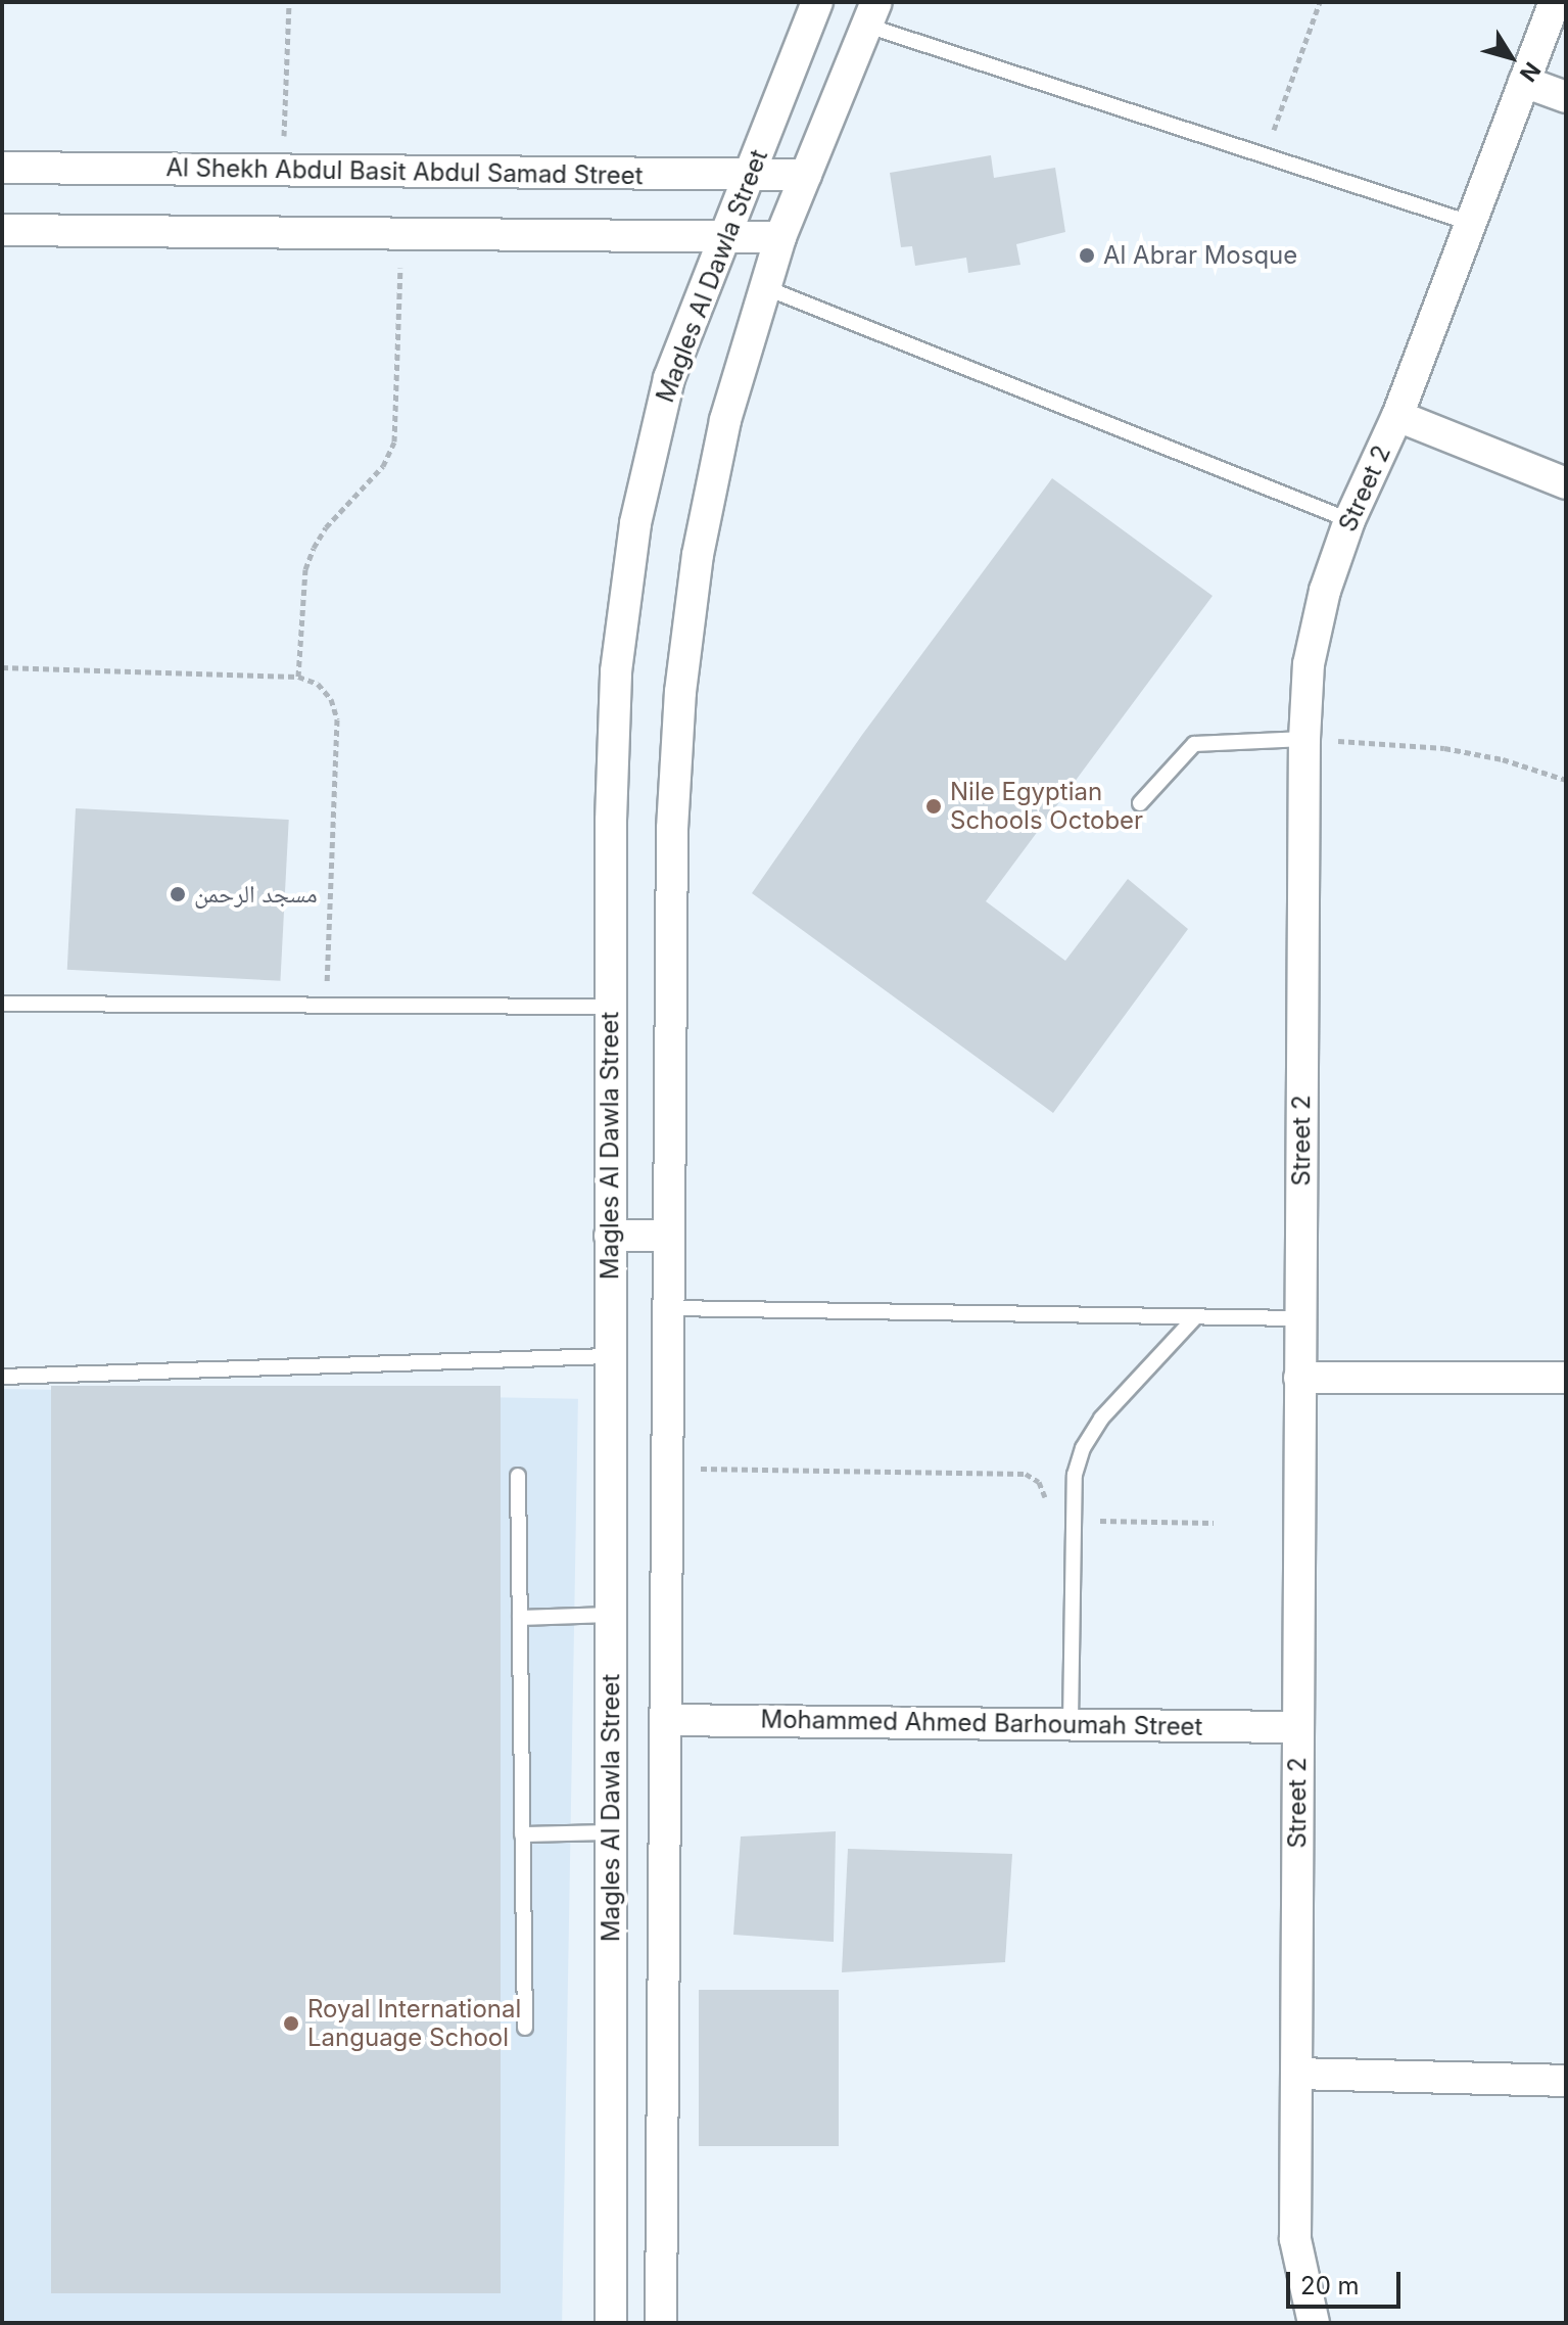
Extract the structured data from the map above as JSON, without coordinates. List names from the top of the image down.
{
  "streets": {
    "street": [
      "Al Shekh Abdul Basit Abdul Samad Street",
      "Magles Al Dawla Street",
      "Street 2",
      "Mohammed Ahmed Barhoumah Street"
    ]
  },
  "crossings": [
    ["Al Shekh Abdul Basit Abdul Samad Street", "Magles Al Dawla Street"],
    ["Magles Al Dawla Street", "Mohammed Ahmed Barhoumah Street"],
    ["Street 2", "Mohammed Ahmed Barhoumah Street"]
  ],
  "places": [
    "Al Abrar Mosque",
    "Nile Egyptian Schools October",
    "مسجد الرحمن",
    "Royal International Language School"
  ],
  "scale_bar": "20 m",
  "north": "bottom right"
}
